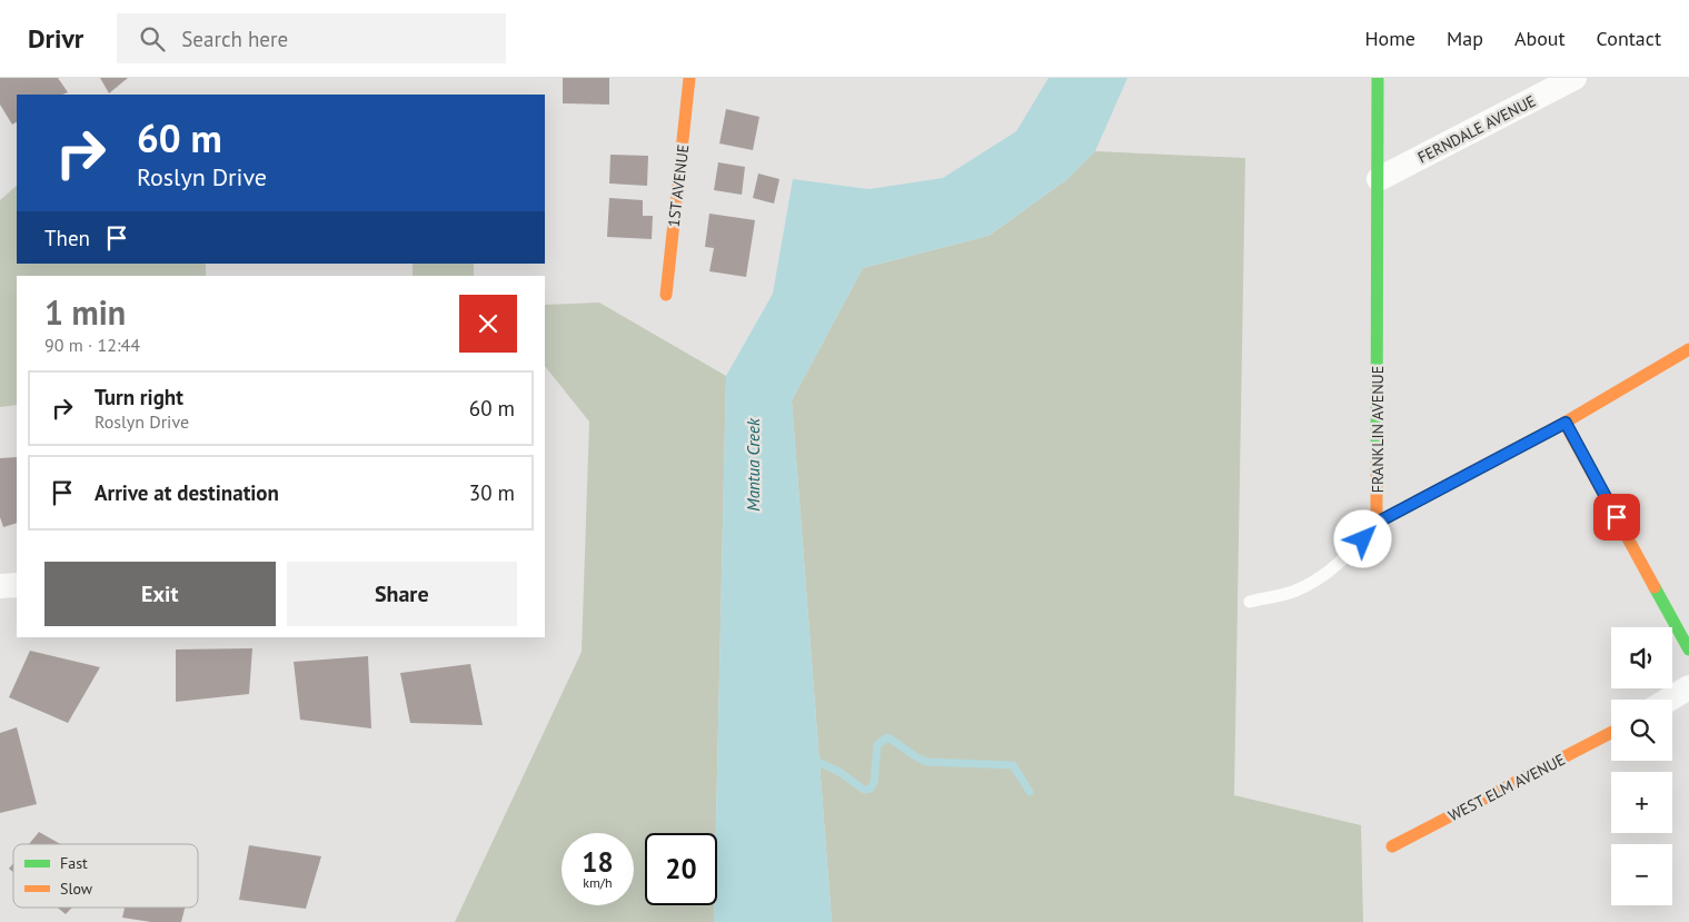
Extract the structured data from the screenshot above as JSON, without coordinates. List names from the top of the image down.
{
  "streets": {
    "street": [
      "FERNDALE AVENUE",
      "1ST AVENUE",
      "FRANKLIN AVENUE",
      "WEST ELM AVENUE"
    ]
  },
  "crossings": [
    ["FERNDALE AVENUE", "FRANKLIN AVENUE"]
  ],
  "water": ["Mantua Creek"],
  "legend": ["Fast", "Slow"],
  "page": {
    "header": "Drivr",
    "search": "Search here",
    "nav": [
      "Home",
      "Map",
      "About",
      "Contact"
    ],
    "turn": ["60 m", "Roslyn Drive"],
    "then": "Then",
    "heading": ["1 min", "90 m · 12:44"],
    "list": [
      {
        "name": "Turn right",
        "note": "Roslyn Drive",
        "value": "60 m"
      },
      {
        "name": "Arrive at destination",
        "value": "30 m"
      }
    ],
    "buttons": ["Exit", "Share"],
    "map_buttons": ["+", "−"],
    "speed": "18 km/h",
    "limit": "20"
  }
}
